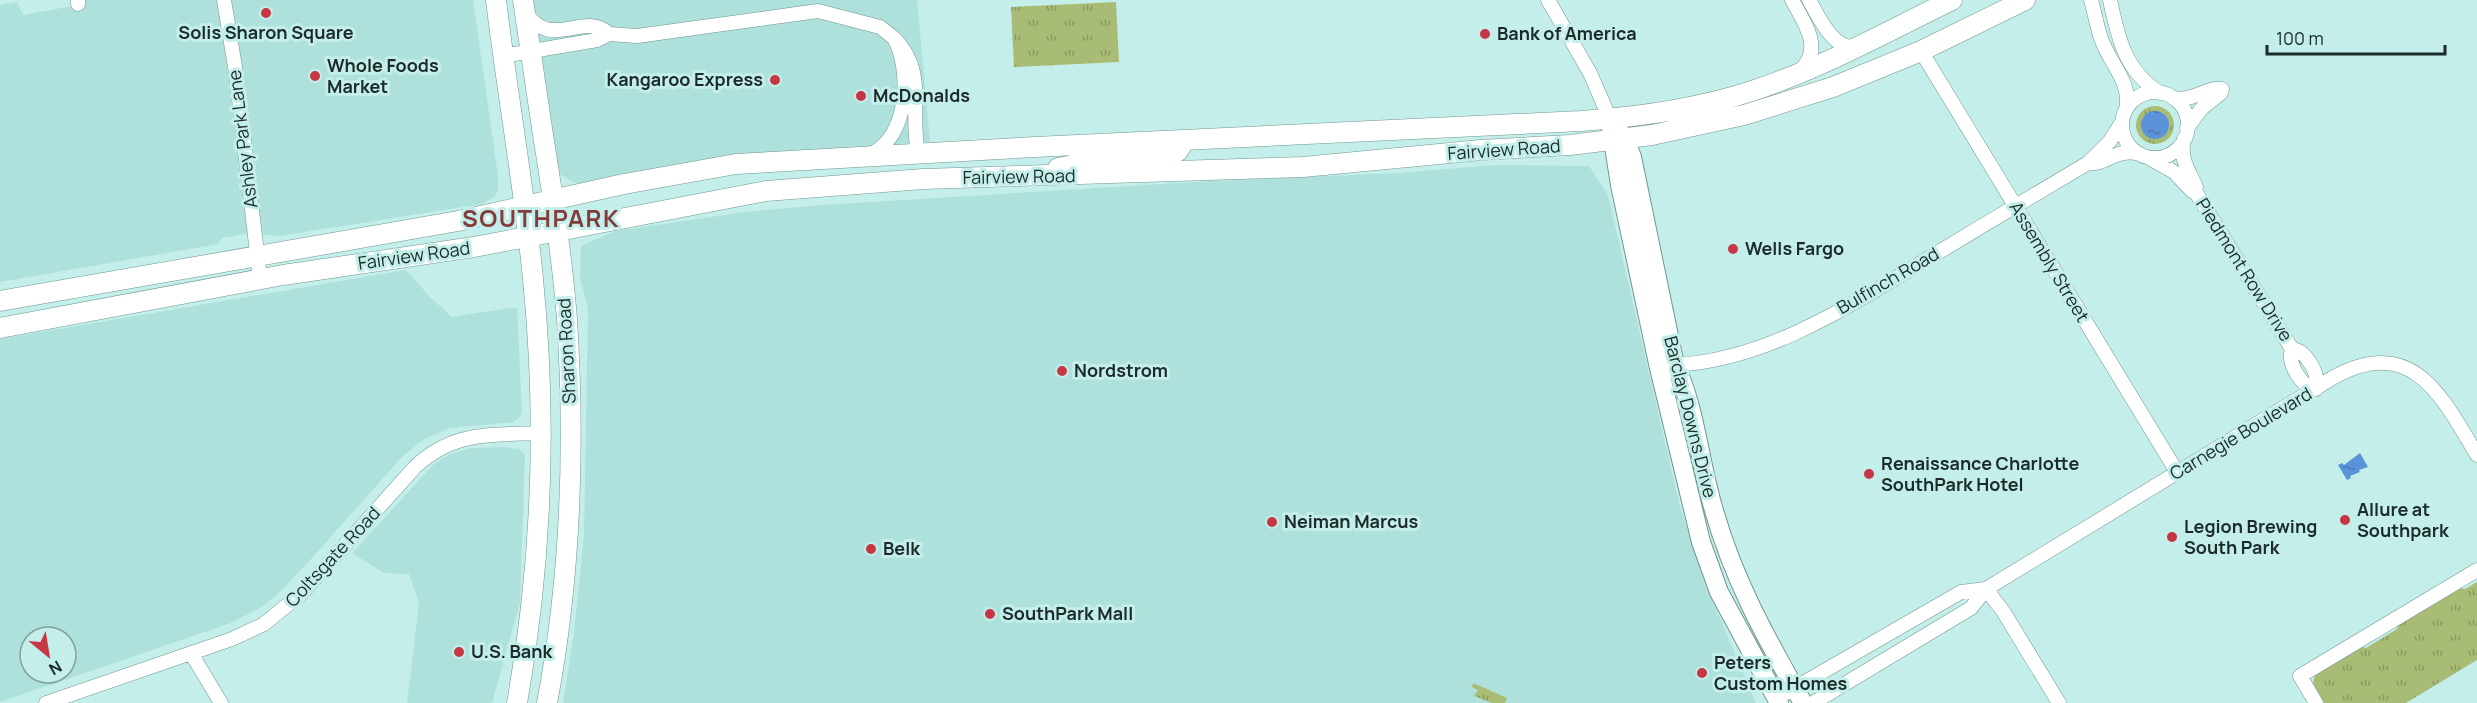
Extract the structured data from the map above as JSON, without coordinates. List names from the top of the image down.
{
  "streets": {
    "main road": ["Fairview Road", "Sharon Road"],
    "street": [
      "Ashley Park Lane",
      "Assembly Street",
      "Piedmont Row Drive",
      "Bulfinch Road",
      "Barclay Downs Drive",
      "Carnegie Boulevard",
      "Coltsgate Road"
    ]
  },
  "crossings": [
    ["Ashley Park Lane", "Fairview Road"],
    ["Fairview Road", "Assembly Street"],
    ["Fairview Road", "Sharon Road"],
    ["Fairview Road", "Barclay Downs Drive"],
    ["Assembly Street", "Bulfinch Road"],
    ["Assembly Street", "Carnegie Boulevard"],
    ["Piedmont Row Drive", "Bulfinch Road"],
    ["Piedmont Row Drive", "Carnegie Boulevard"],
    ["Bulfinch Road", "Barclay Downs Drive"],
    ["Sharon Road", "Coltsgate Road"],
    ["Barclay Downs Drive", "Carnegie Boulevard"]
  ],
  "districts": ["SOUTHPARK"],
  "places": [
    "Solis Sharon Square",
    "Bank of America",
    "Whole Foods Market",
    "Kangaroo Express",
    "McDonalds",
    "Wells Fargo",
    "Nordstrom",
    "Renaissance Charlotte SouthPark Hotel",
    "Allure at Southpark",
    "Neiman Marcus",
    "Legion Brewing South Park",
    "Belk",
    "SouthPark Mall",
    "U.S. Bank",
    "Peters Custom Homes"
  ],
  "scale_bar": "100 m",
  "north": "bottom right"
}
